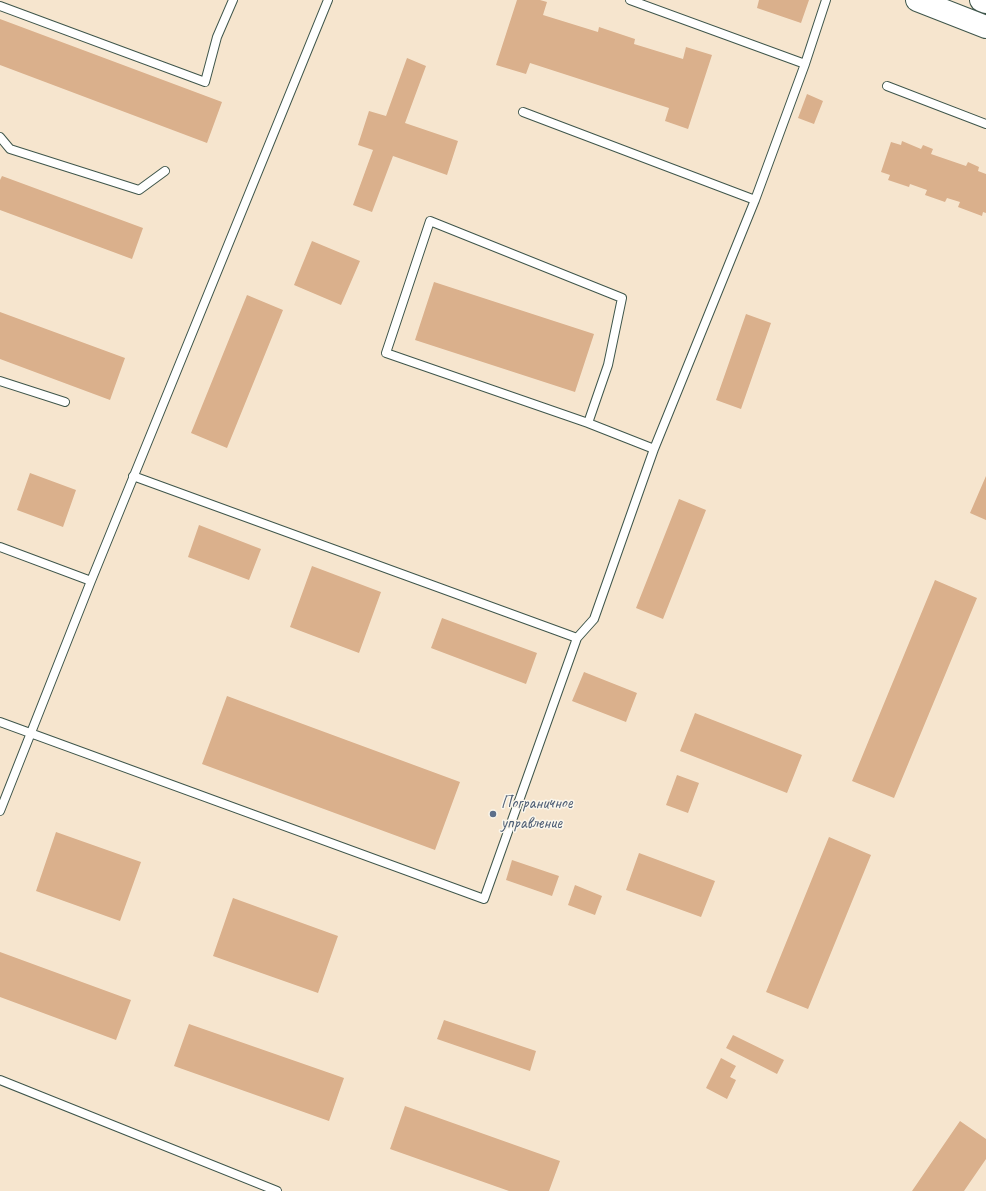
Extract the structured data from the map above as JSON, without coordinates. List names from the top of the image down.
{
  "places": ["Пограничное управление"]
}
